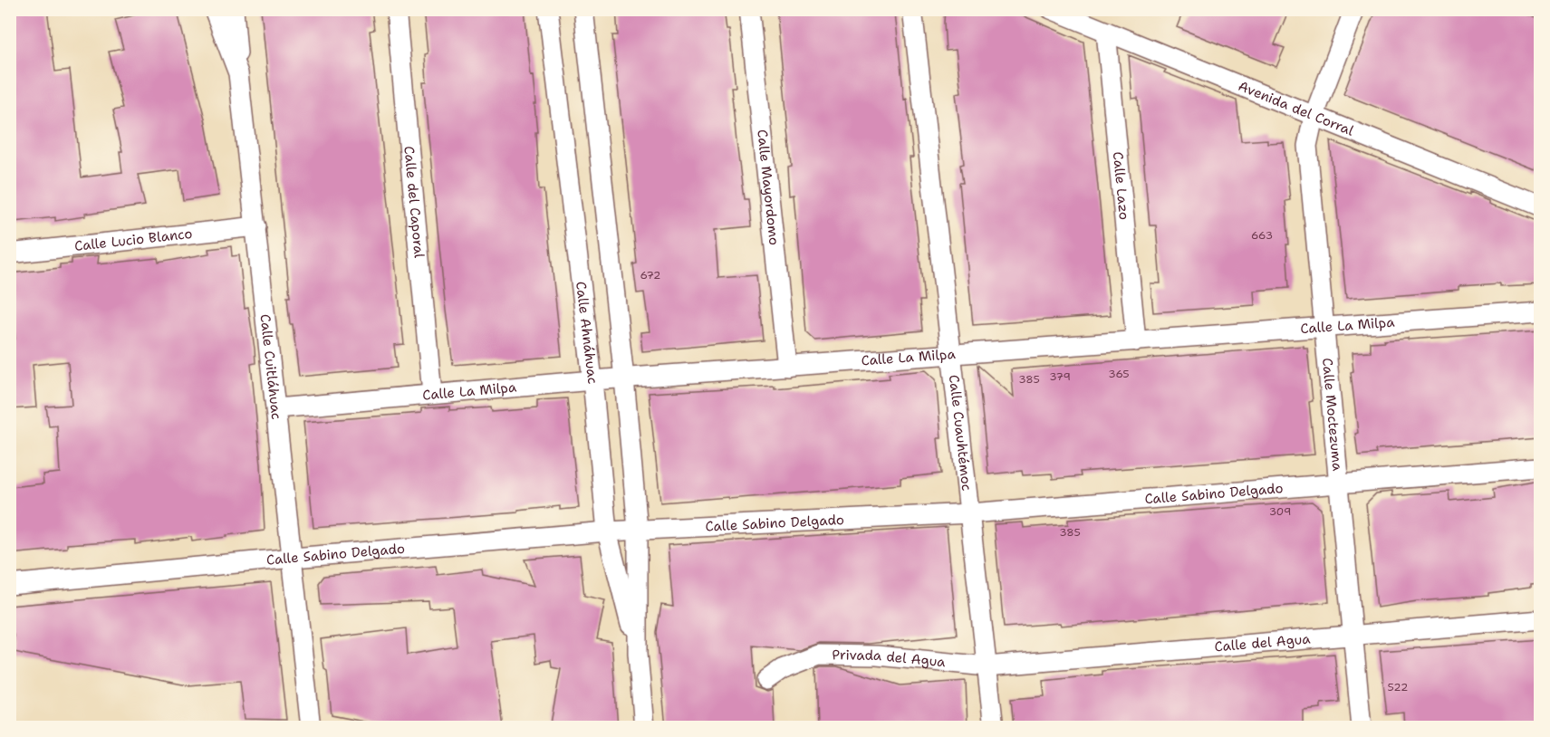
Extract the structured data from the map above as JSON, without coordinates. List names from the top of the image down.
{
  "streets": {
    "street": [
      "Avenida del Corral",
      "Calle Lazo",
      "Calle Mayordomo",
      "Calle del Caporal",
      "Calle Lucio Blanco",
      "Calle La Milpa",
      "Calle Ahnáhuac",
      "Calle Cuitláhuac",
      "Calle Moctezuma",
      "Calle Cuauhtémoc",
      "Calle Sabino Delgado",
      "Calle del Agua",
      "Privada del Agua"
    ]
  },
  "crossings": [
    ["Avenida del Corral", "Calle Lazo"],
    ["Avenida del Corral", "Calle Moctezuma"],
    ["Calle Lazo", "Calle La Milpa"],
    ["Calle Mayordomo", "Calle La Milpa"],
    ["Calle del Caporal", "Calle La Milpa"],
    ["Calle Lucio Blanco", "Calle Cuitláhuac"],
    ["Calle La Milpa", "Calle Ahnáhuac"],
    ["Calle La Milpa", "Calle Cuitláhuac"],
    ["Calle La Milpa", "Calle Moctezuma"],
    ["Calle La Milpa", "Calle Cuauhtémoc"],
    ["Calle Ahnáhuac", "Calle Sabino Delgado"],
    ["Calle Cuitláhuac", "Calle Sabino Delgado"],
    ["Calle Moctezuma", "Calle Sabino Delgado"],
    ["Calle Moctezuma", "Calle del Agua"],
    ["Calle Cuauhtémoc", "Calle Sabino Delgado"],
    ["Calle Cuauhtémoc", "Calle del Agua"],
    ["Calle Cuauhtémoc", "Privada del Agua"],
    ["Calle del Agua", "Privada del Agua"]
  ],
  "house_numbers": [
    "663",
    "672",
    "365",
    "379",
    "385",
    "309",
    "385",
    "522"
  ]
}
